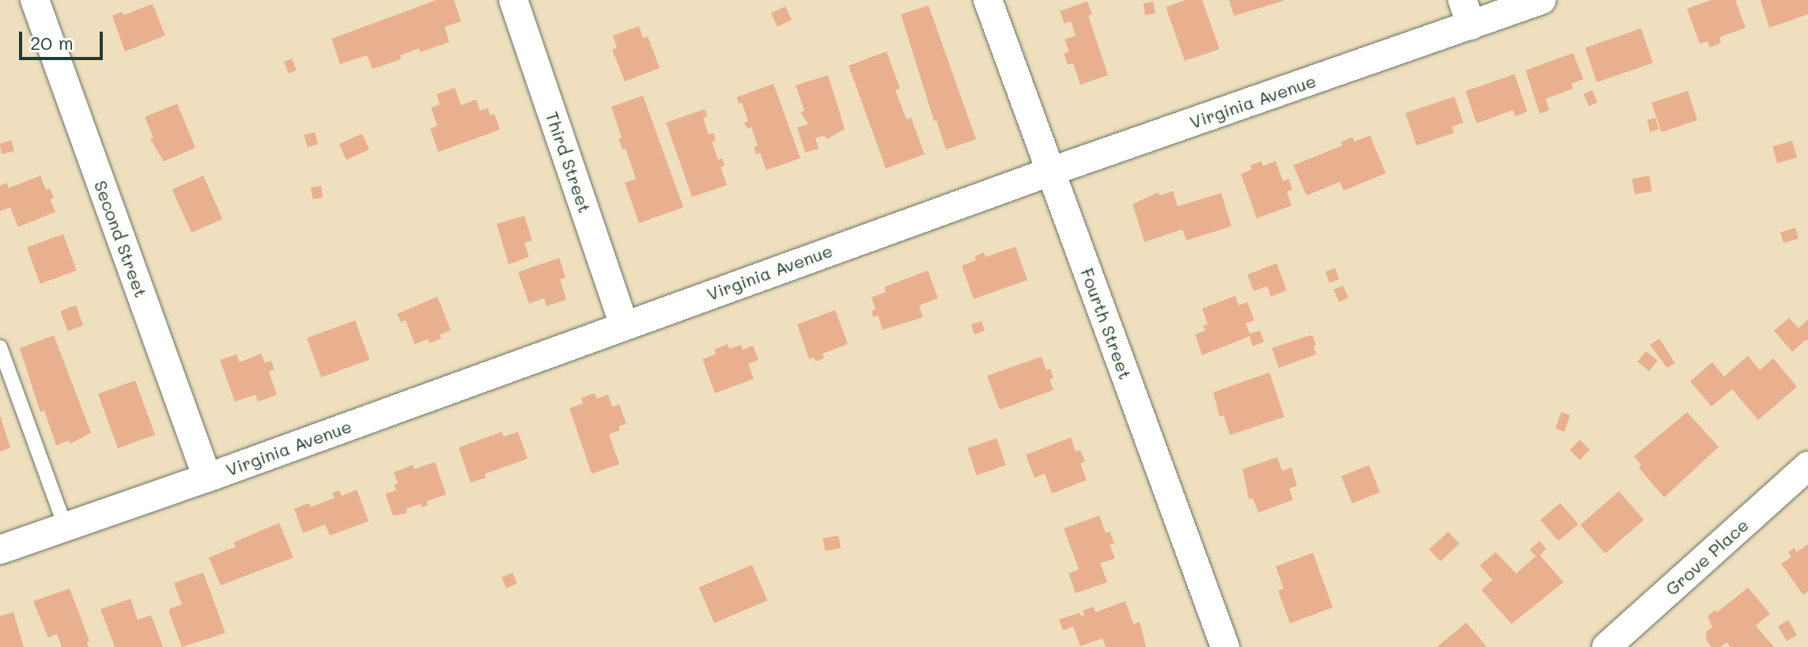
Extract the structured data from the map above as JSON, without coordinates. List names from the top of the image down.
{
  "streets": {
    "street": [
      "Virginia Avenue",
      "Third Street",
      "Second Street",
      "Fourth Street",
      "Grove Place"
    ]
  },
  "crossings": [
    ["Virginia Avenue", "Third Street"],
    ["Virginia Avenue", "Second Street"],
    ["Virginia Avenue", "Fourth Street"]
  ],
  "scale_bar": "20 m"
}
